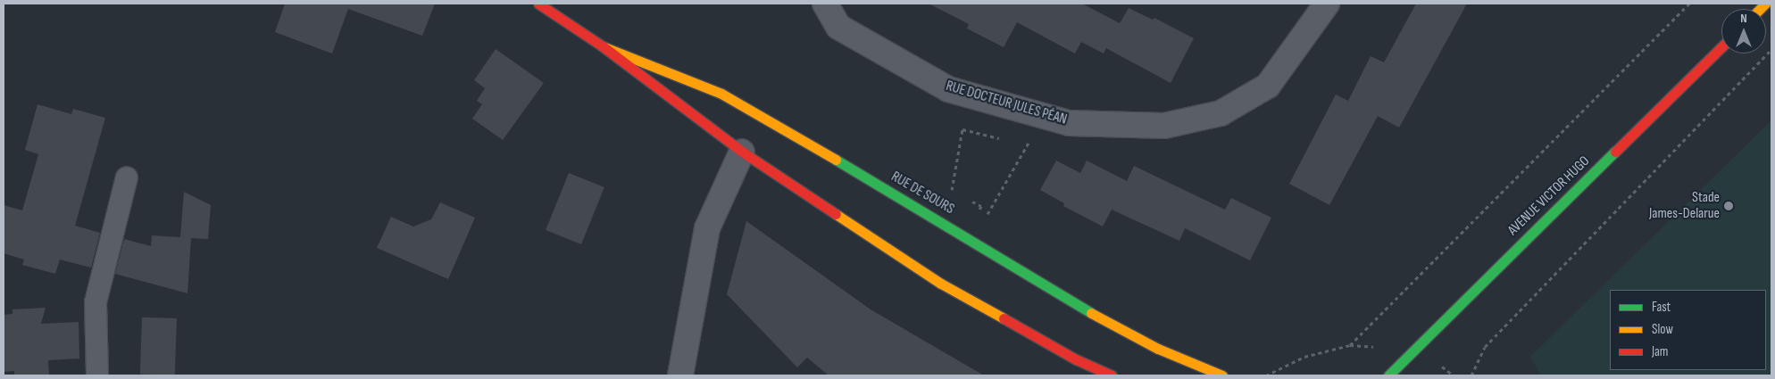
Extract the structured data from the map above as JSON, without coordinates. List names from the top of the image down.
{
  "streets": {
    "main road": ["RUE DE SOURS", "AVENUE VICTOR HUGO"],
    "street": ["RUE DOCTEUR JULES PÉAN"]
  },
  "places": ["Stade James-Delarue"],
  "legend": ["Fast", "Slow", "Jam"],
  "north": "top"
}
